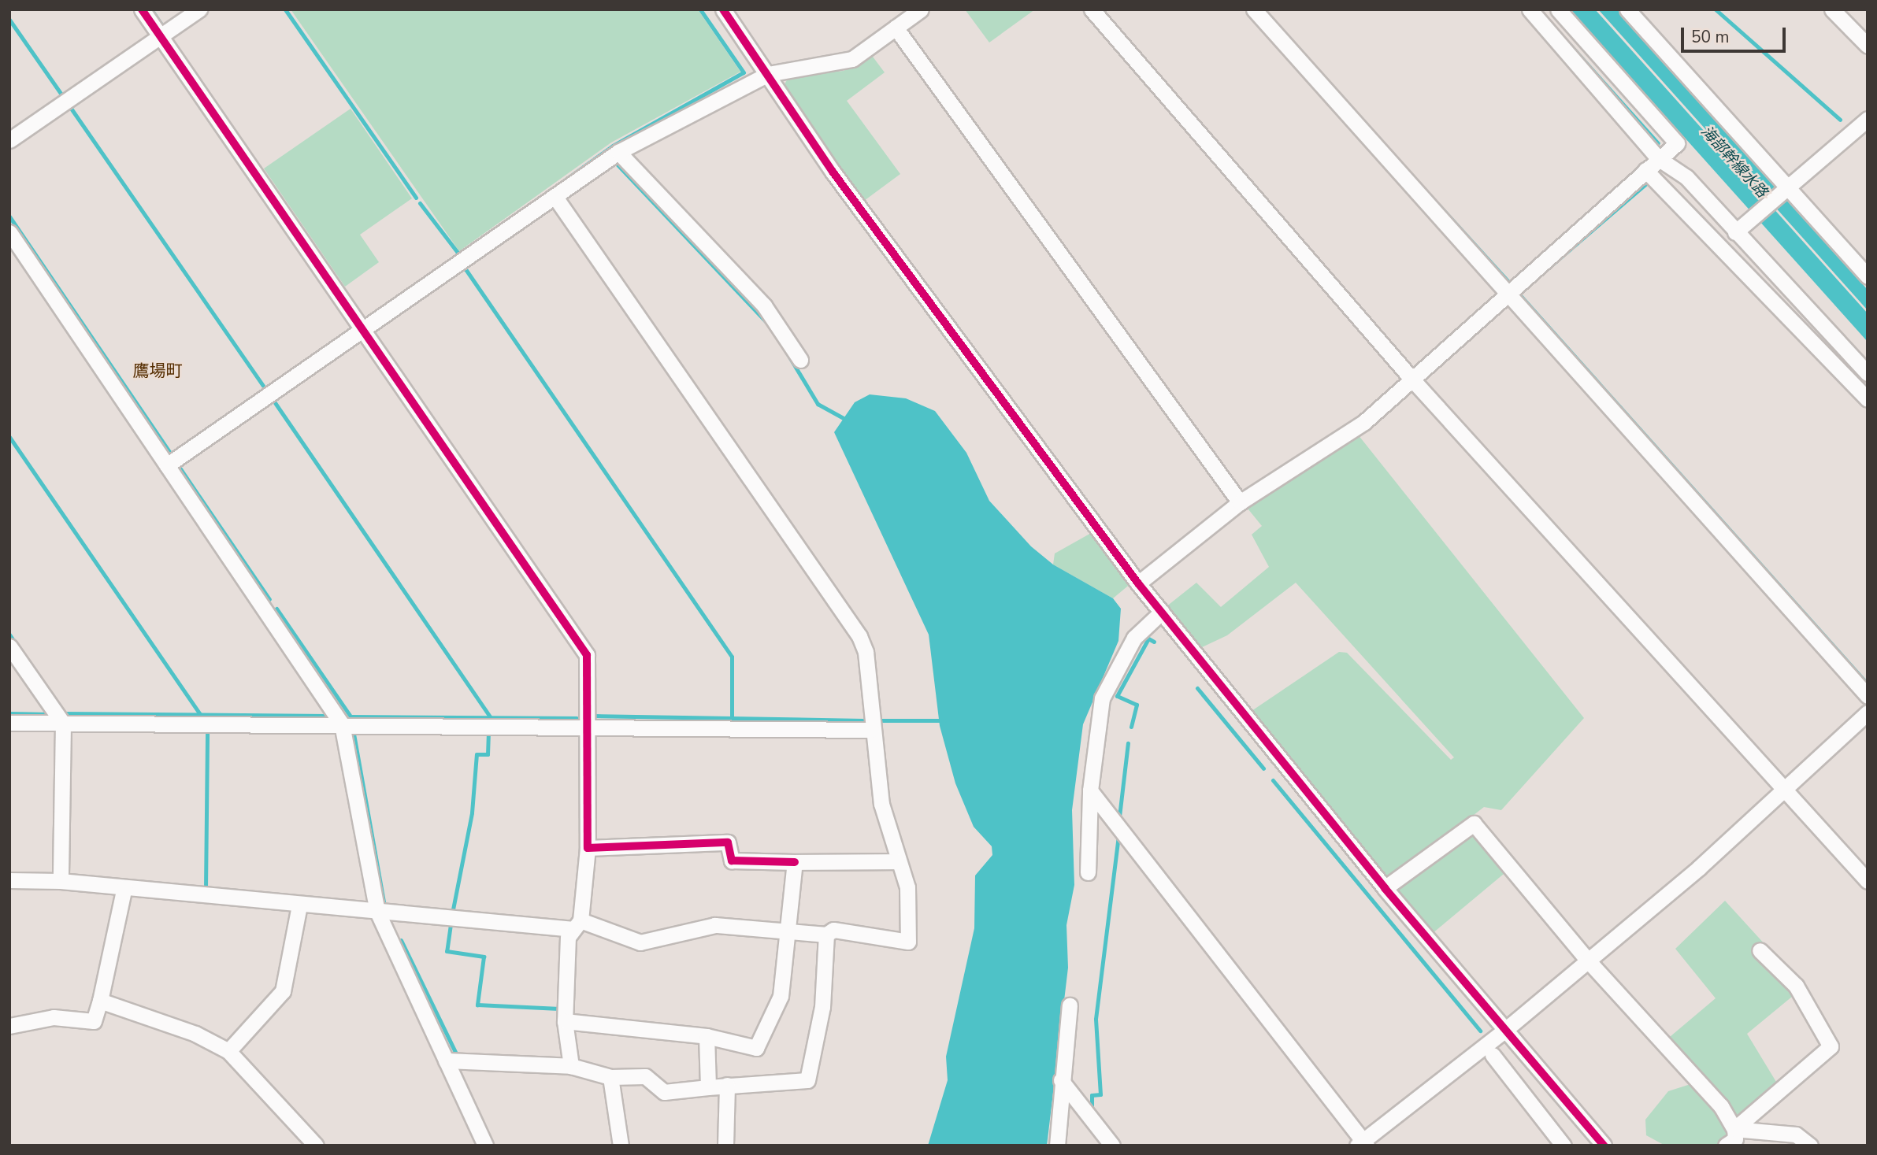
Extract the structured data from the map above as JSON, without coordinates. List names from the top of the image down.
{
  "districts": ["鷹場町"],
  "water": ["海部幹線水路"],
  "scale_bar": "50 m"
}
